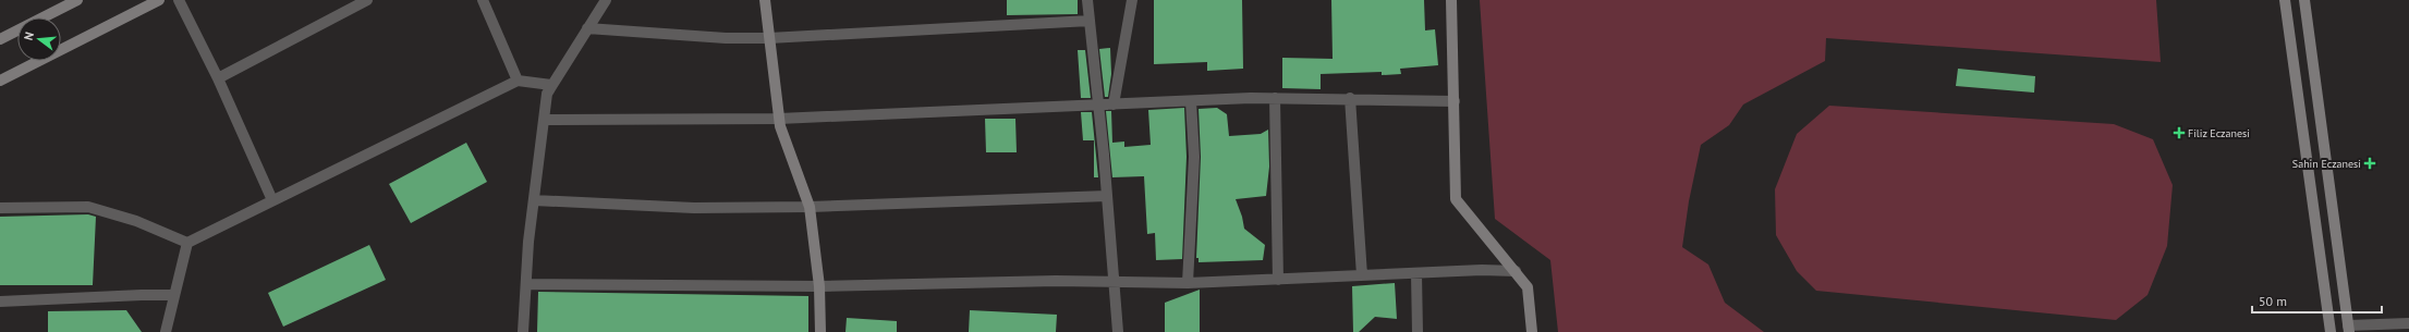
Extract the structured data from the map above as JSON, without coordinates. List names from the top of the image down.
{
  "places": {
    "health": ["Filiz Eczanesi", "Sahin Eczanesi"]
  },
  "scale_bar": "50 m",
  "north": "left"
}
